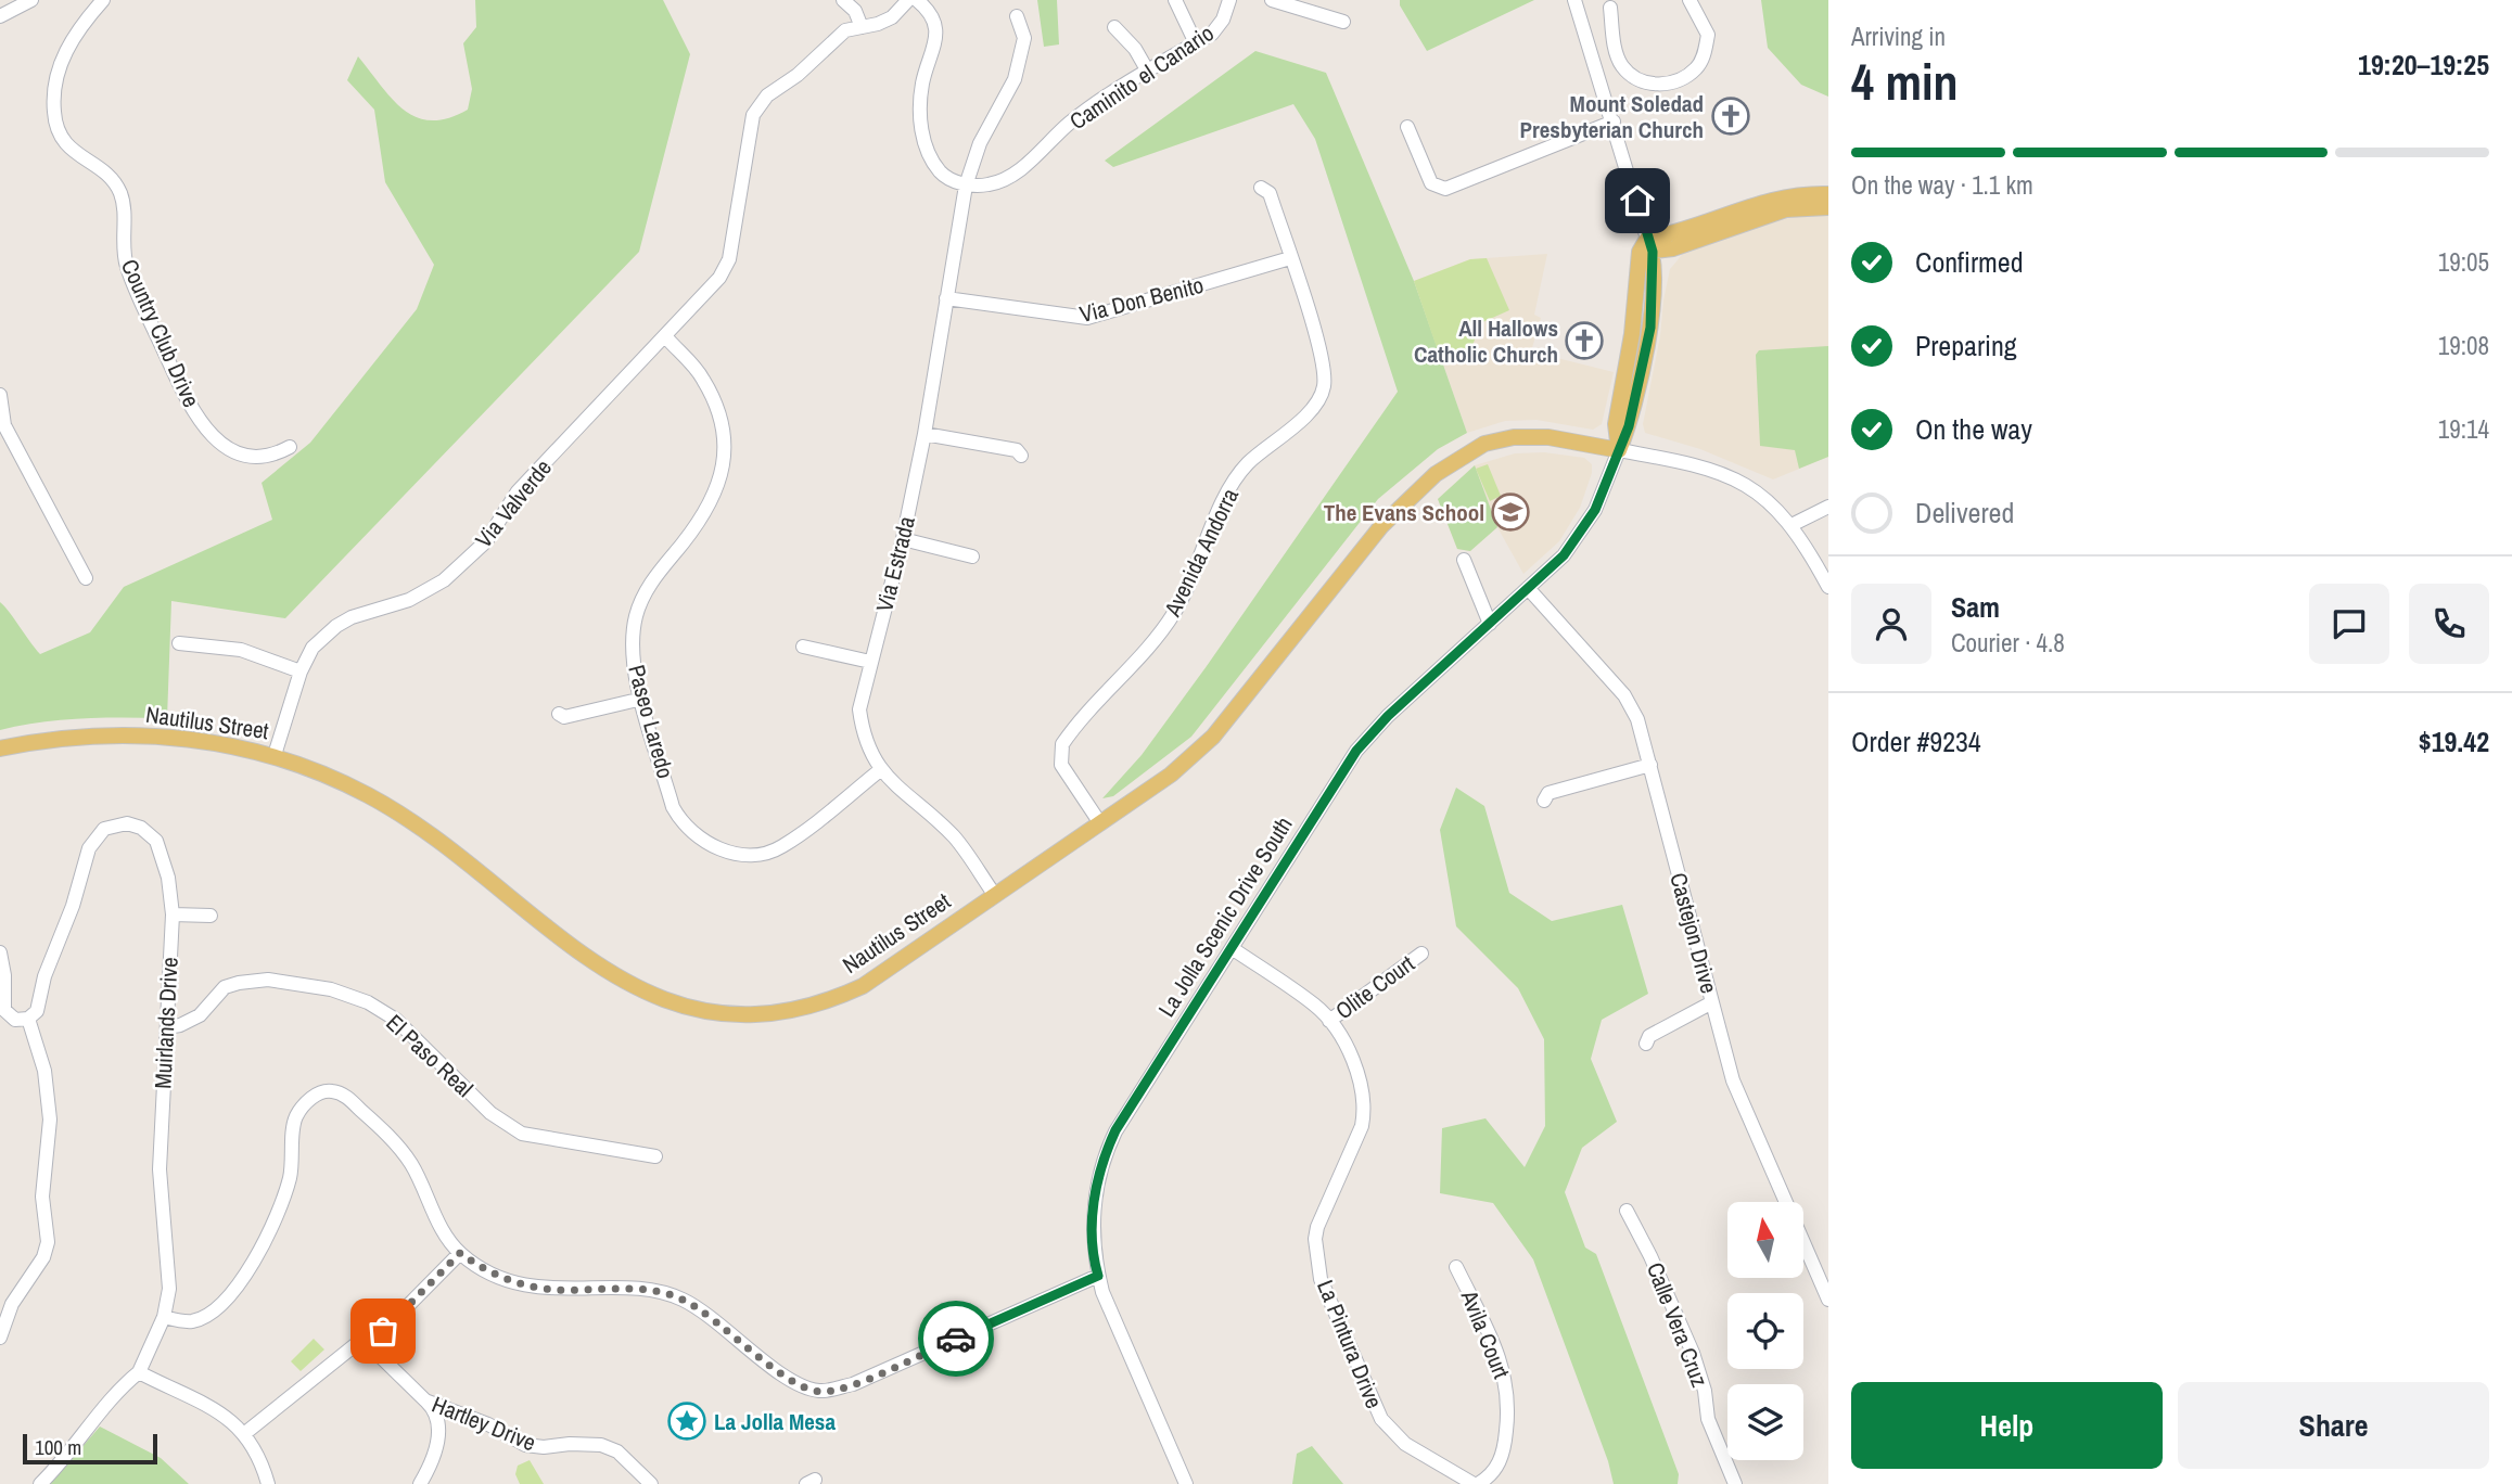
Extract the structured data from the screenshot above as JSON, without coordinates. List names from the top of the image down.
{
  "streets": {
    "main road": ["Nautilus Street", "La Jolla Scenic Drive South"],
    "street": [
      "Caminito el Canario",
      "Via Don Benito",
      "Country Club Drive",
      "Via Valverde",
      "Avenida Andorra",
      "Via Estrada",
      "Paseo Laredo",
      "Castejon Drive",
      "Olite Court",
      "Muirlands Drive",
      "El Paso Real",
      "Calle Vera Cruz",
      "Avila Court",
      "La Pintura Drive",
      "Hartley Drive"
    ]
  },
  "crossings": [
    ["Caminito el Canario", "Via Estrada"],
    ["Via Don Benito", "Avenida Andorra"],
    ["Via Don Benito", "Via Estrada"],
    ["Via Valverde", "Paseo Laredo"],
    ["Via Valverde", "Nautilus Street"],
    ["Avenida Andorra", "Nautilus Street"],
    ["Via Estrada", "Paseo Laredo"],
    ["Via Estrada", "Nautilus Street"],
    ["Nautilus Street", "La Jolla Scenic Drive South"],
    ["La Jolla Scenic Drive South", "Castejon Drive"],
    ["La Jolla Scenic Drive South", "La Pintura Drive"],
    ["Olite Court", "La Pintura Drive"],
    ["Muirlands Drive", "El Paso Real"],
    ["Avila Court", "La Pintura Drive"]
  ],
  "places": {
    "church": ["Mount Soledad Presbyterian Church", "All Hallows Catholic Church"],
    "school or university": ["The Evans School"],
    "place": ["La Jolla Mesa"]
  },
  "scale_bar": "100 m",
  "north": "top",
  "page": {
    "heading": ["4 min", "Arriving in", "19:20–19:25"],
    "panel": [
      "Sam",
      "Courier · 4.8",
      "Order #9234",
      "$19.42"
    ],
    "bar": "On the way · 1.1 km",
    "list": [
      ["Confirmed", "19:05"],
      ["Preparing", "19:08"],
      ["On the way", "19:14"],
      "Delivered"
    ],
    "buttons": ["Help", "Share"],
    "scale": "100 m"
  }
}
